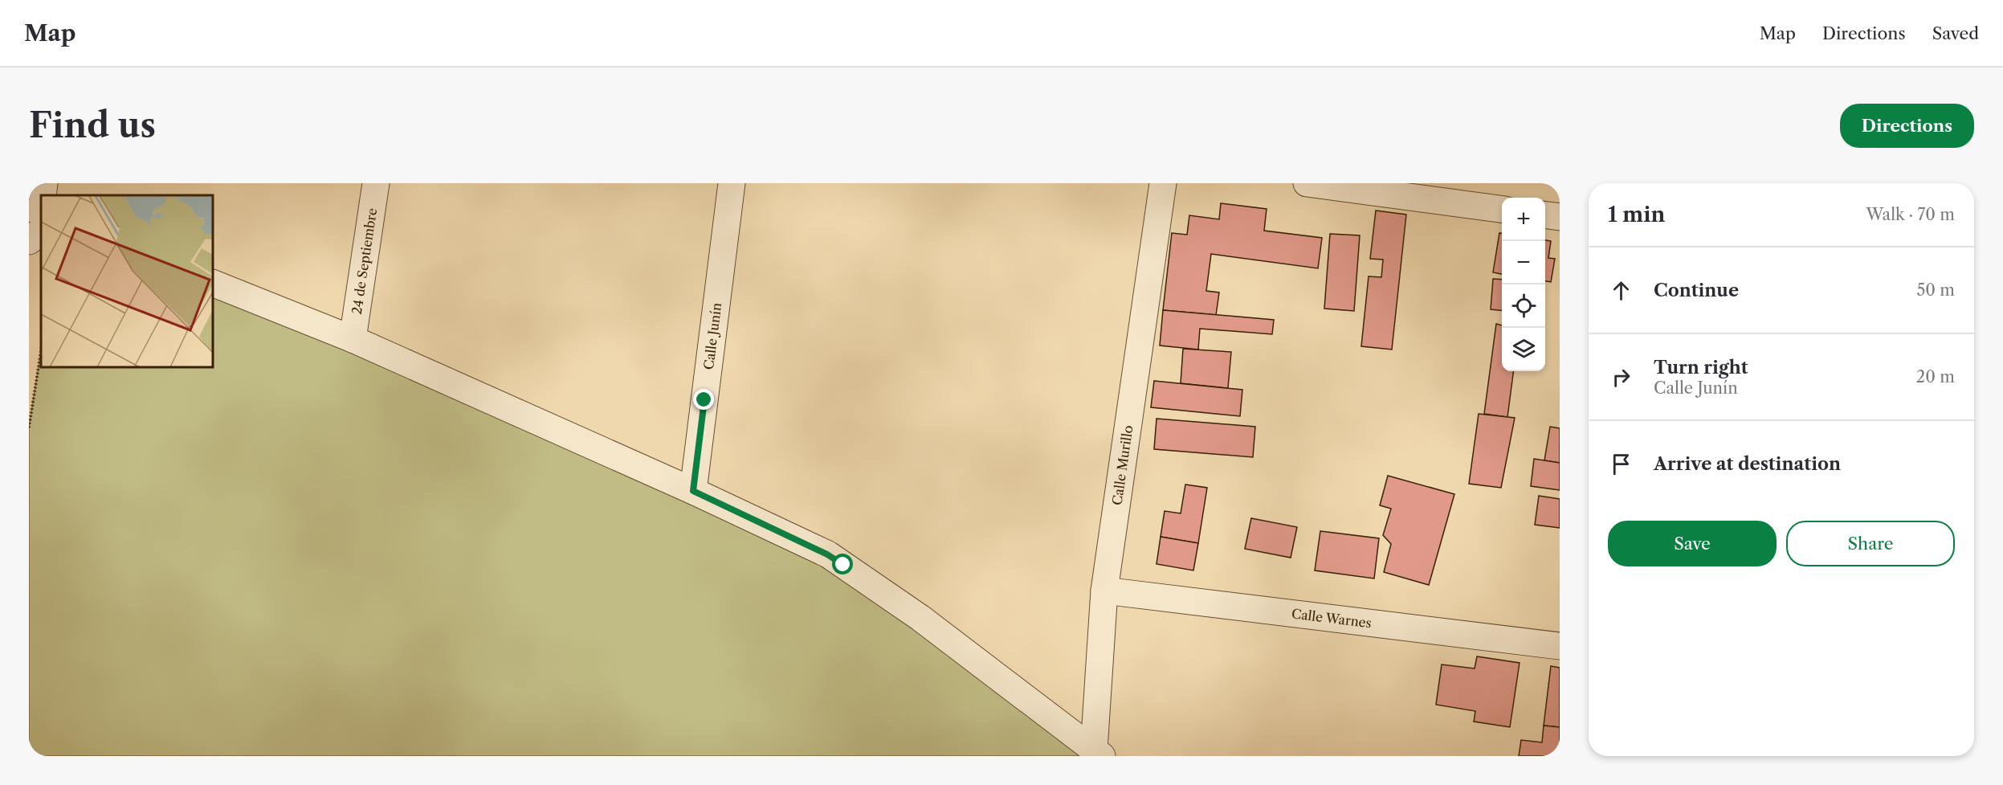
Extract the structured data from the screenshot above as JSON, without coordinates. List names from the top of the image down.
{
  "streets": {
    "street": [
      "24 de Septiembre",
      "Calle Junín",
      "Calle Murillo",
      "Calle Warnes"
    ]
  },
  "crossings": [
    ["Calle Murillo", "Calle Warnes"]
  ],
  "page": {
    "header": "Map",
    "nav": ["Map", "Directions", "Saved"],
    "buttons": [
      "Directions",
      ["Save", "Share"]
    ],
    "title": "Find us",
    "heading": ["1 min", "Walk · 70 m"],
    "map_buttons": ["+", "−"],
    "list": [
      ["Continue", "50 m"],
      ["Turn right", "Calle Junín", "20 m"],
      "Arrive at destination"
    ]
  }
}
